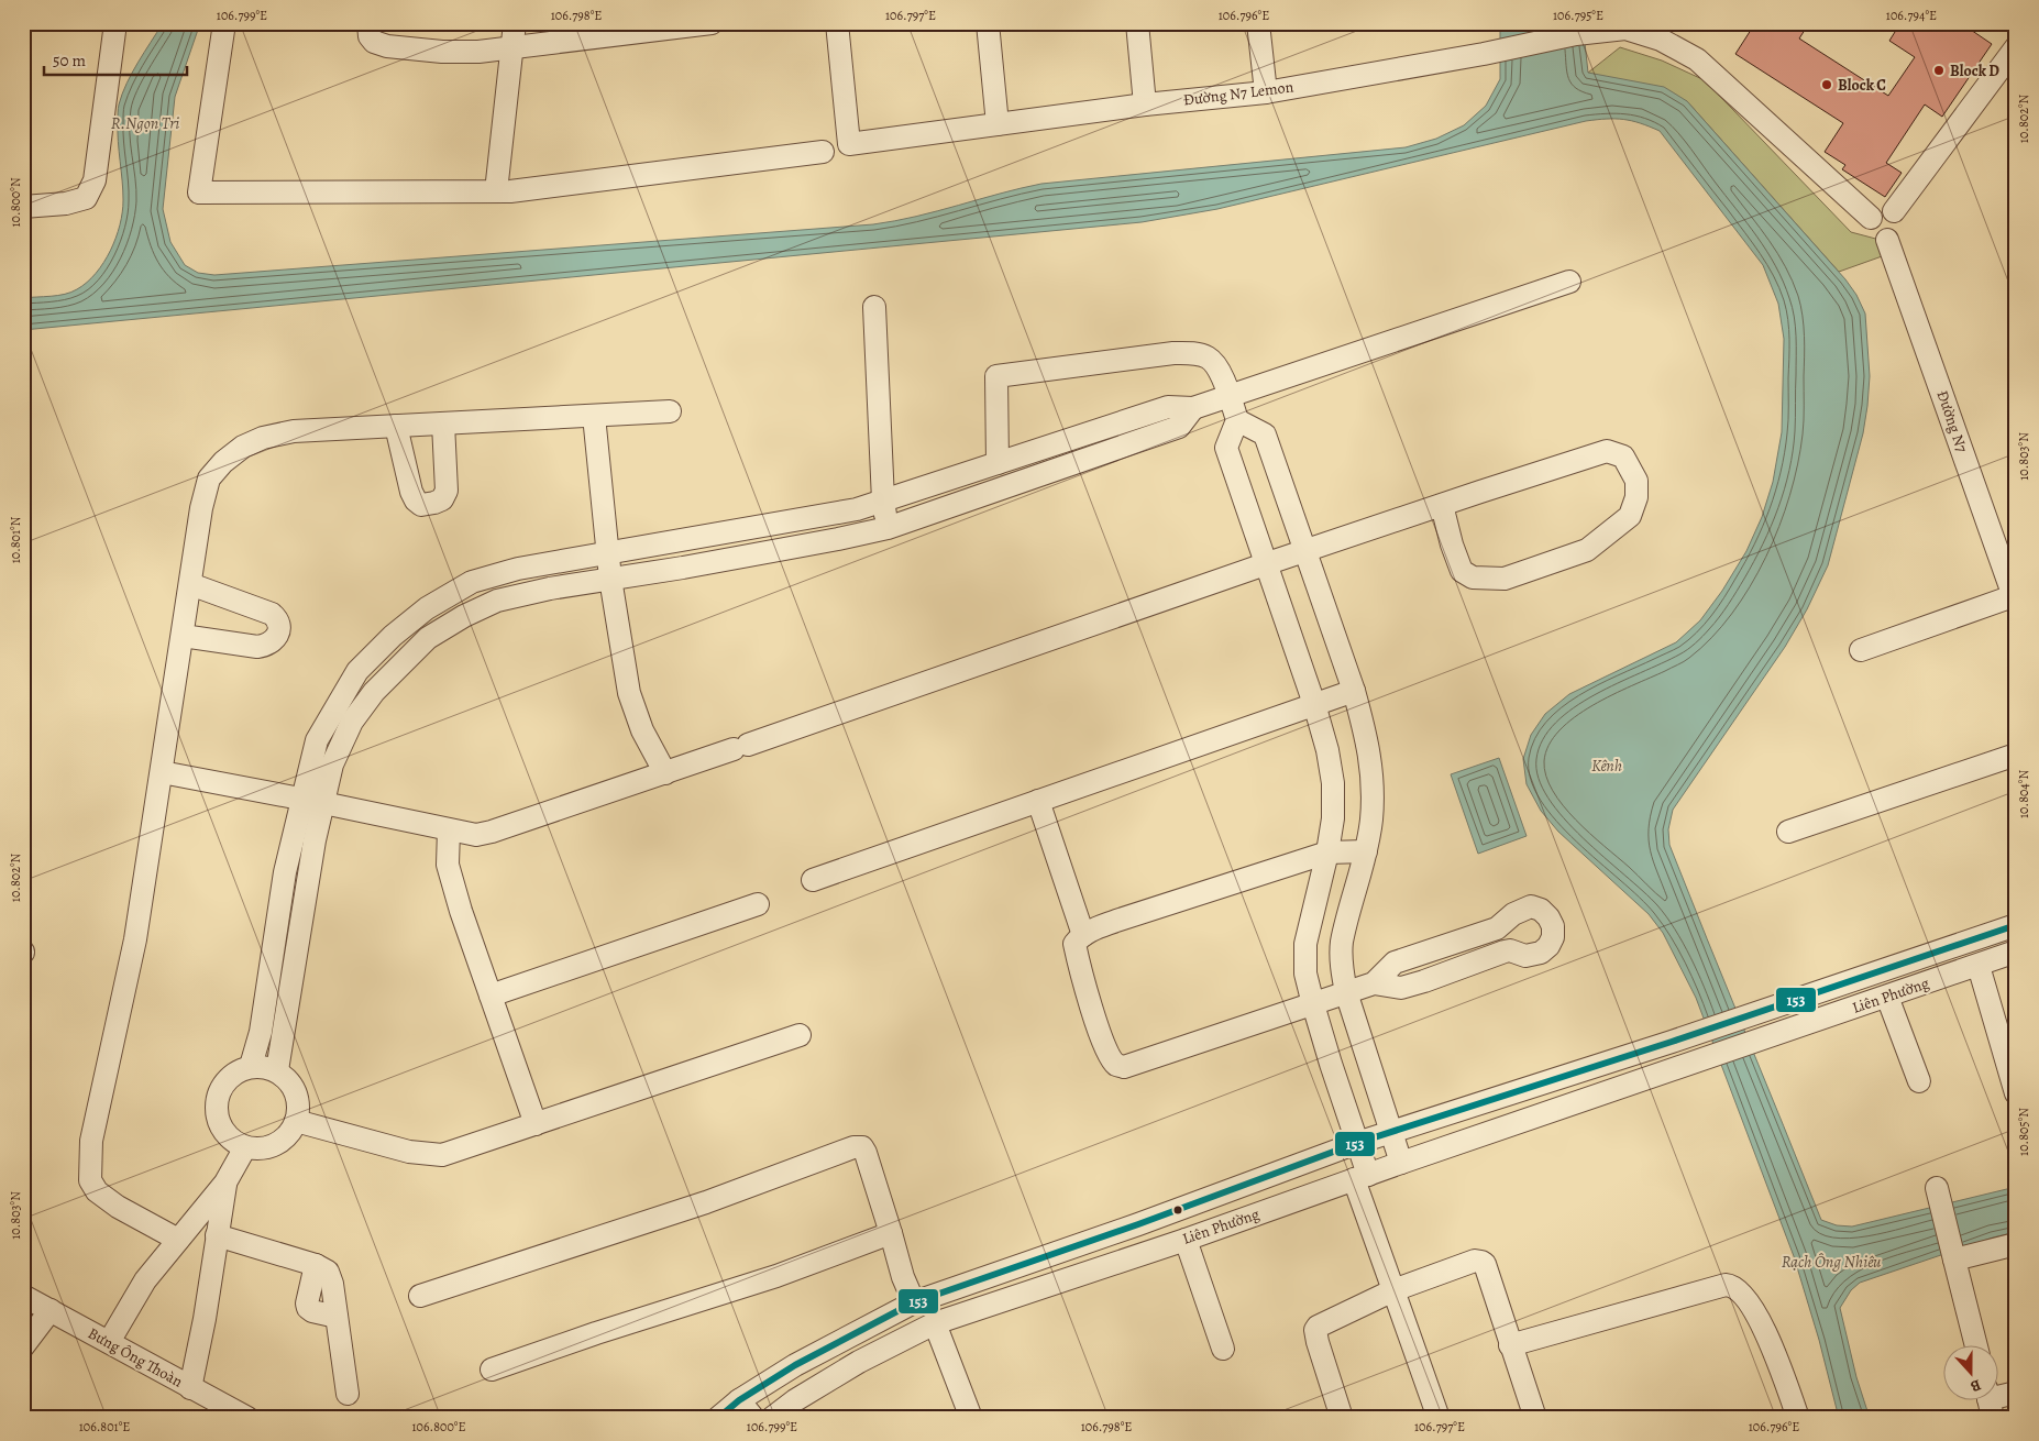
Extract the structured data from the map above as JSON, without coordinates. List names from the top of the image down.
{
  "streets": {
    "street": [
      "Đường N7 Lemon",
      "Đường N7",
      "Liên Phường",
      "Bưng Ông Thoàn"
    ]
  },
  "water": ["R.Ngọn Tri", "Kênh", "Rạch Ông Nhiêu"],
  "places": ["Block D", "Block C"],
  "lines": ["transit line 153"],
  "scale_bar": "50 m",
  "north": "bottom",
  "coordinates": [
    "106.799°E",
    "106.798°E",
    "106.797°E",
    "106.796°E",
    "106.795°E",
    "106.794°E",
    "10.802°N",
    "10.800°N",
    "10.803°N",
    "10.801°N",
    "10.804°N",
    "10.805°N",
    "106.801°E",
    "106.800°E"
  ]
}
